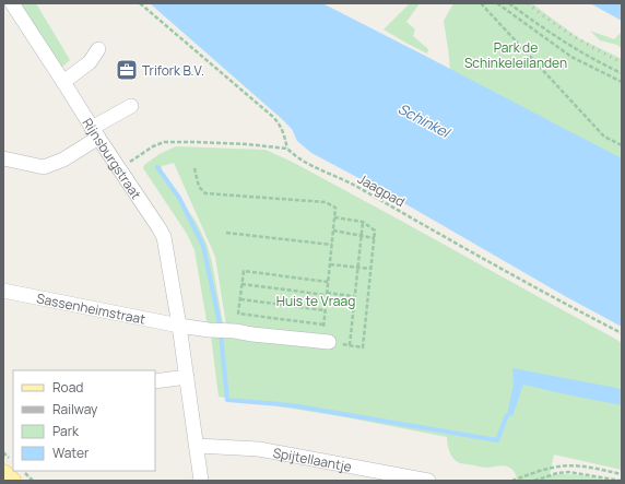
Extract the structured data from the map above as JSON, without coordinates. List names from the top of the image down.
{
  "streets": {
    "street": ["Rijnsburgstraat", "Sassenheimstraat", "Spijtellaantje"],
    "path": ["Jaagpad"]
  },
  "crossings": [
    ["Rijnsburgstraat", "Sassenheimstraat"],
    ["Rijnsburgstraat", "Spijtellaantje"]
  ],
  "water": ["Schinkel"],
  "parks": ["Park de Schinkeleilanden", "Huis te Vraag"],
  "places": {
    "office": ["Trifork B.V."]
  },
  "legend": [
    "Road",
    "Railway",
    "Park",
    "Water"
  ]
}
